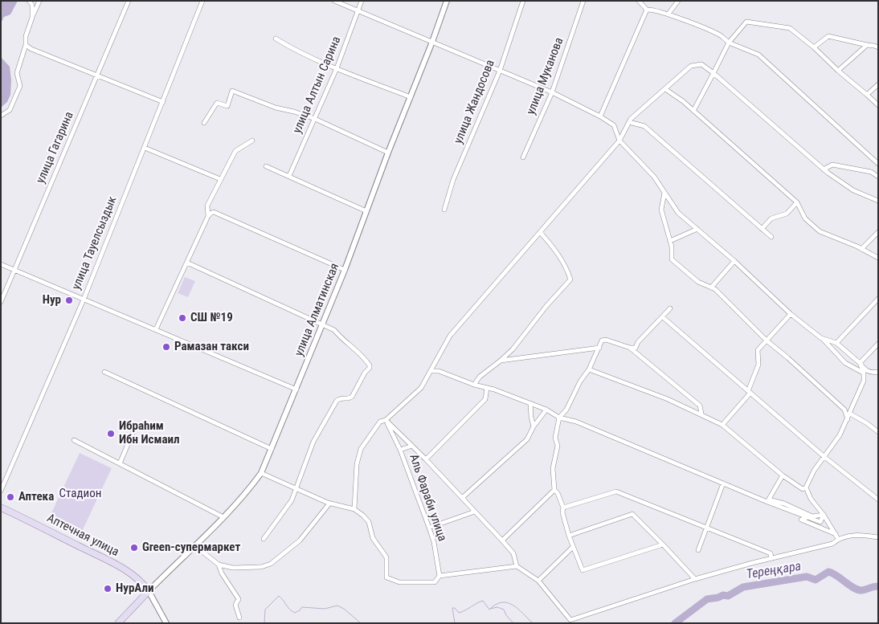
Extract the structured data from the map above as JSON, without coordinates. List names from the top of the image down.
{
  "streets": {
    "main road": ["Аптечная улица"],
    "street": [
      "улица Муканова",
      "улица Алтын Сарина",
      "улица Жандосова",
      "улица Гагарина",
      "улица Тауелсыздык",
      "улица Алматинская",
      "Аль Фараби улица"
    ]
  },
  "crossings": [
    ["улица Алматинская", "Аптечная улица"]
  ],
  "water": ["Тереңқара"],
  "parks": ["Стадион"],
  "places": [
    "Нур",
    "СШ №19",
    "Рамазан такси",
    "Ибраһим Ибн Исмаил",
    "Аптека",
    "Green-супермаркет",
    "НурАли"
  ]
}
